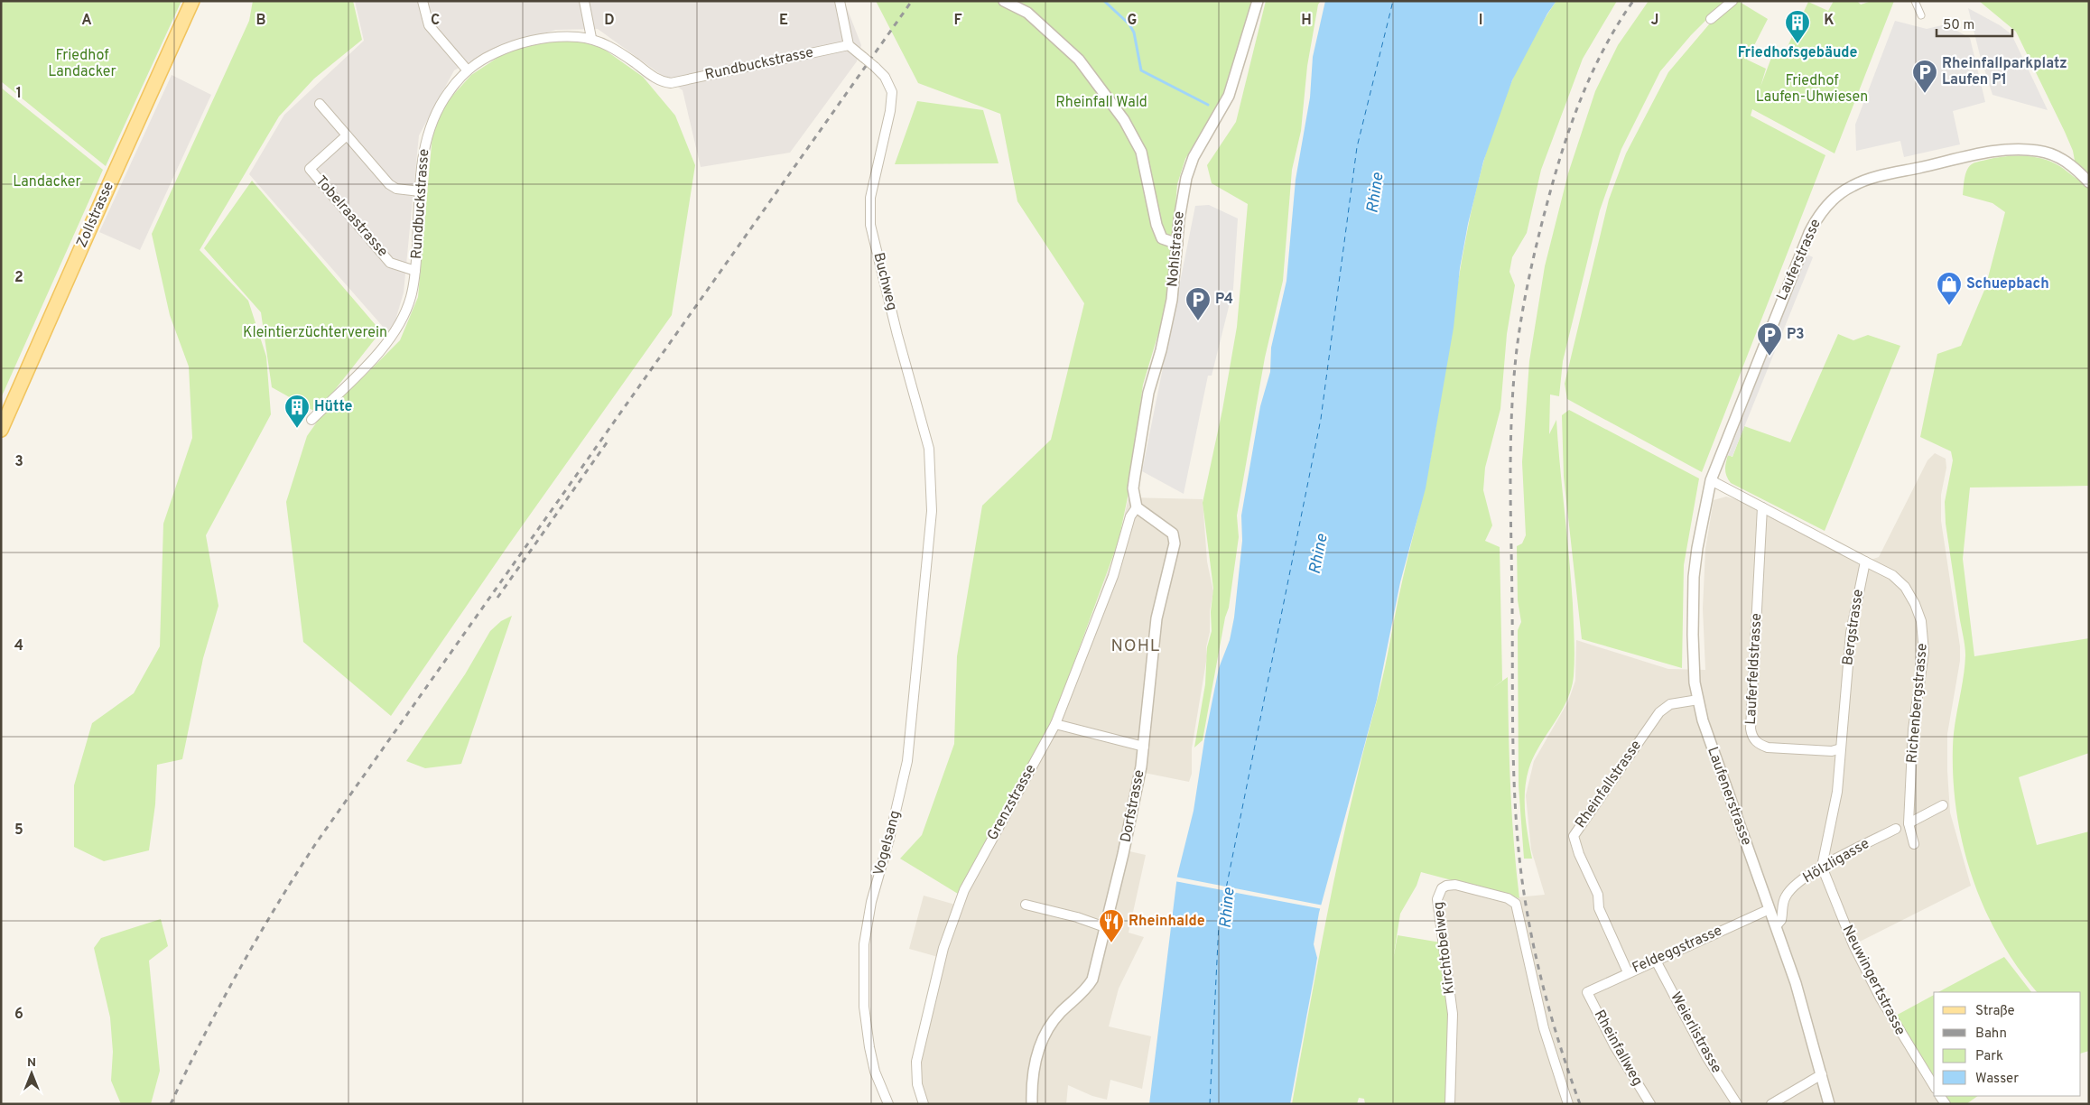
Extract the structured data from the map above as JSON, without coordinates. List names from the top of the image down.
{
  "streets": {
    "main road": ["Zollstrasse"],
    "street": [
      "Rundbuckstrasse",
      "Tobelraastrasse",
      "Nohlstrasse",
      "Lauferstrasse",
      "Buchweg",
      "Bergstrasse",
      "Lauferfeldstrasse",
      "Richenbergstrasse",
      "Rheinfallstrasse",
      "Laufenerstrasse",
      "Grenzstrasse",
      "Dorfstrasse",
      "Vogelsang",
      "Hölzligasse",
      "Kirchtobelweg",
      "Feldeggstrasse",
      "Neuwingertstrasse",
      "Weierlistrasse",
      "Rheinfallweg"
    ]
  },
  "crossings": [
    ["Rundbuckstrasse", "Tobelraastrasse"],
    ["Rundbuckstrasse", "Buchweg"],
    ["Nohlstrasse", "Grenzstrasse"],
    ["Nohlstrasse", "Dorfstrasse"],
    ["Lauferstrasse", "Laufenerstrasse"],
    ["Buchweg", "Vogelsang"],
    ["Bergstrasse", "Lauferfeldstrasse"],
    ["Bergstrasse", "Richenbergstrasse"],
    ["Bergstrasse", "Hölzligasse"],
    ["Bergstrasse", "Neuwingertstrasse"],
    ["Rheinfallstrasse", "Laufenerstrasse"],
    ["Rheinfallstrasse", "Feldeggstrasse"],
    ["Laufenerstrasse", "Hölzligasse"],
    ["Laufenerstrasse", "Feldeggstrasse"],
    ["Grenzstrasse", "Dorfstrasse"],
    ["Hölzligasse", "Neuwingertstrasse"],
    ["Feldeggstrasse", "Weierlistrasse"],
    ["Feldeggstrasse", "Rheinfallweg"]
  ],
  "districts": ["NOHL"],
  "water": ["Rhine"],
  "parks": [
    "Friedhof Landacker",
    "Friedhof Laufen-Uhwiesen",
    "Rheinfall Wald",
    "Landacker",
    "Kleintierzüchterverein"
  ],
  "places": {
    "building": ["Friedhofsgebäude", "Hütte"],
    "parking": ["Rheinfallparkplatz Laufen P1", "P4", "P3"],
    "shop": ["Schuepbach"],
    "restaurant": ["Rheinhalde"]
  },
  "legend": [
    "Straße",
    "Bahn",
    "Park",
    "Wasser"
  ],
  "scale_bar": "50 m",
  "north": "top",
  "grid": {
    "columns": [
      "A",
      "B",
      "C",
      "D",
      "E",
      "F",
      "G",
      "H",
      "I",
      "J",
      "K"
    ],
    "rows": [
      "1",
      "2",
      "3",
      "4",
      "5",
      "6"
    ]
  }
}
